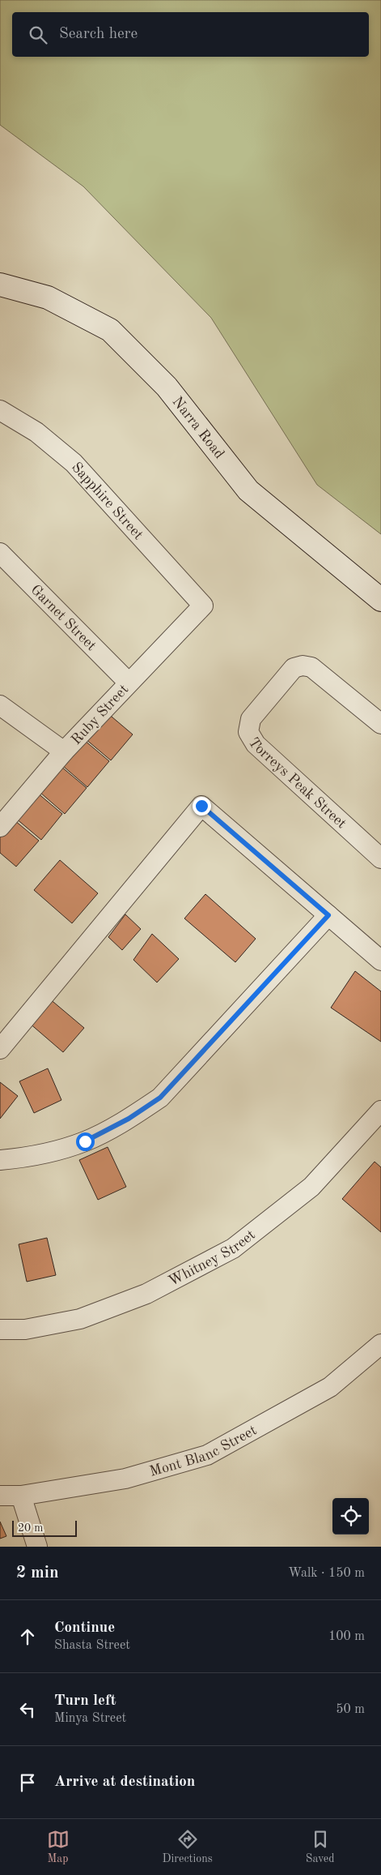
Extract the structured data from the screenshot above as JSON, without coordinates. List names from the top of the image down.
{
  "streets": {
    "street": [
      "Narra Road",
      "Sapphire Street",
      "Garnet Street",
      "Ruby Street",
      "Torreys Peak Street",
      "Whitney Street",
      "Mont Blanc Street"
    ]
  },
  "crossings": [
    ["Sapphire Street", "Ruby Street"],
    ["Garnet Street", "Ruby Street"]
  ],
  "scale_bar": "20 m",
  "page": {
    "search": "Search here",
    "scale": "20 m",
    "heading": ["2 min", "Walk · 150 m"],
    "list": [
      ["Continue", "Shasta Street", "100 m"],
      ["Turn left", "Minya Street", "50 m"],
      "Arrive at destination"
    ],
    "nav": ["Map", "Directions", "Saved"]
  }
}
